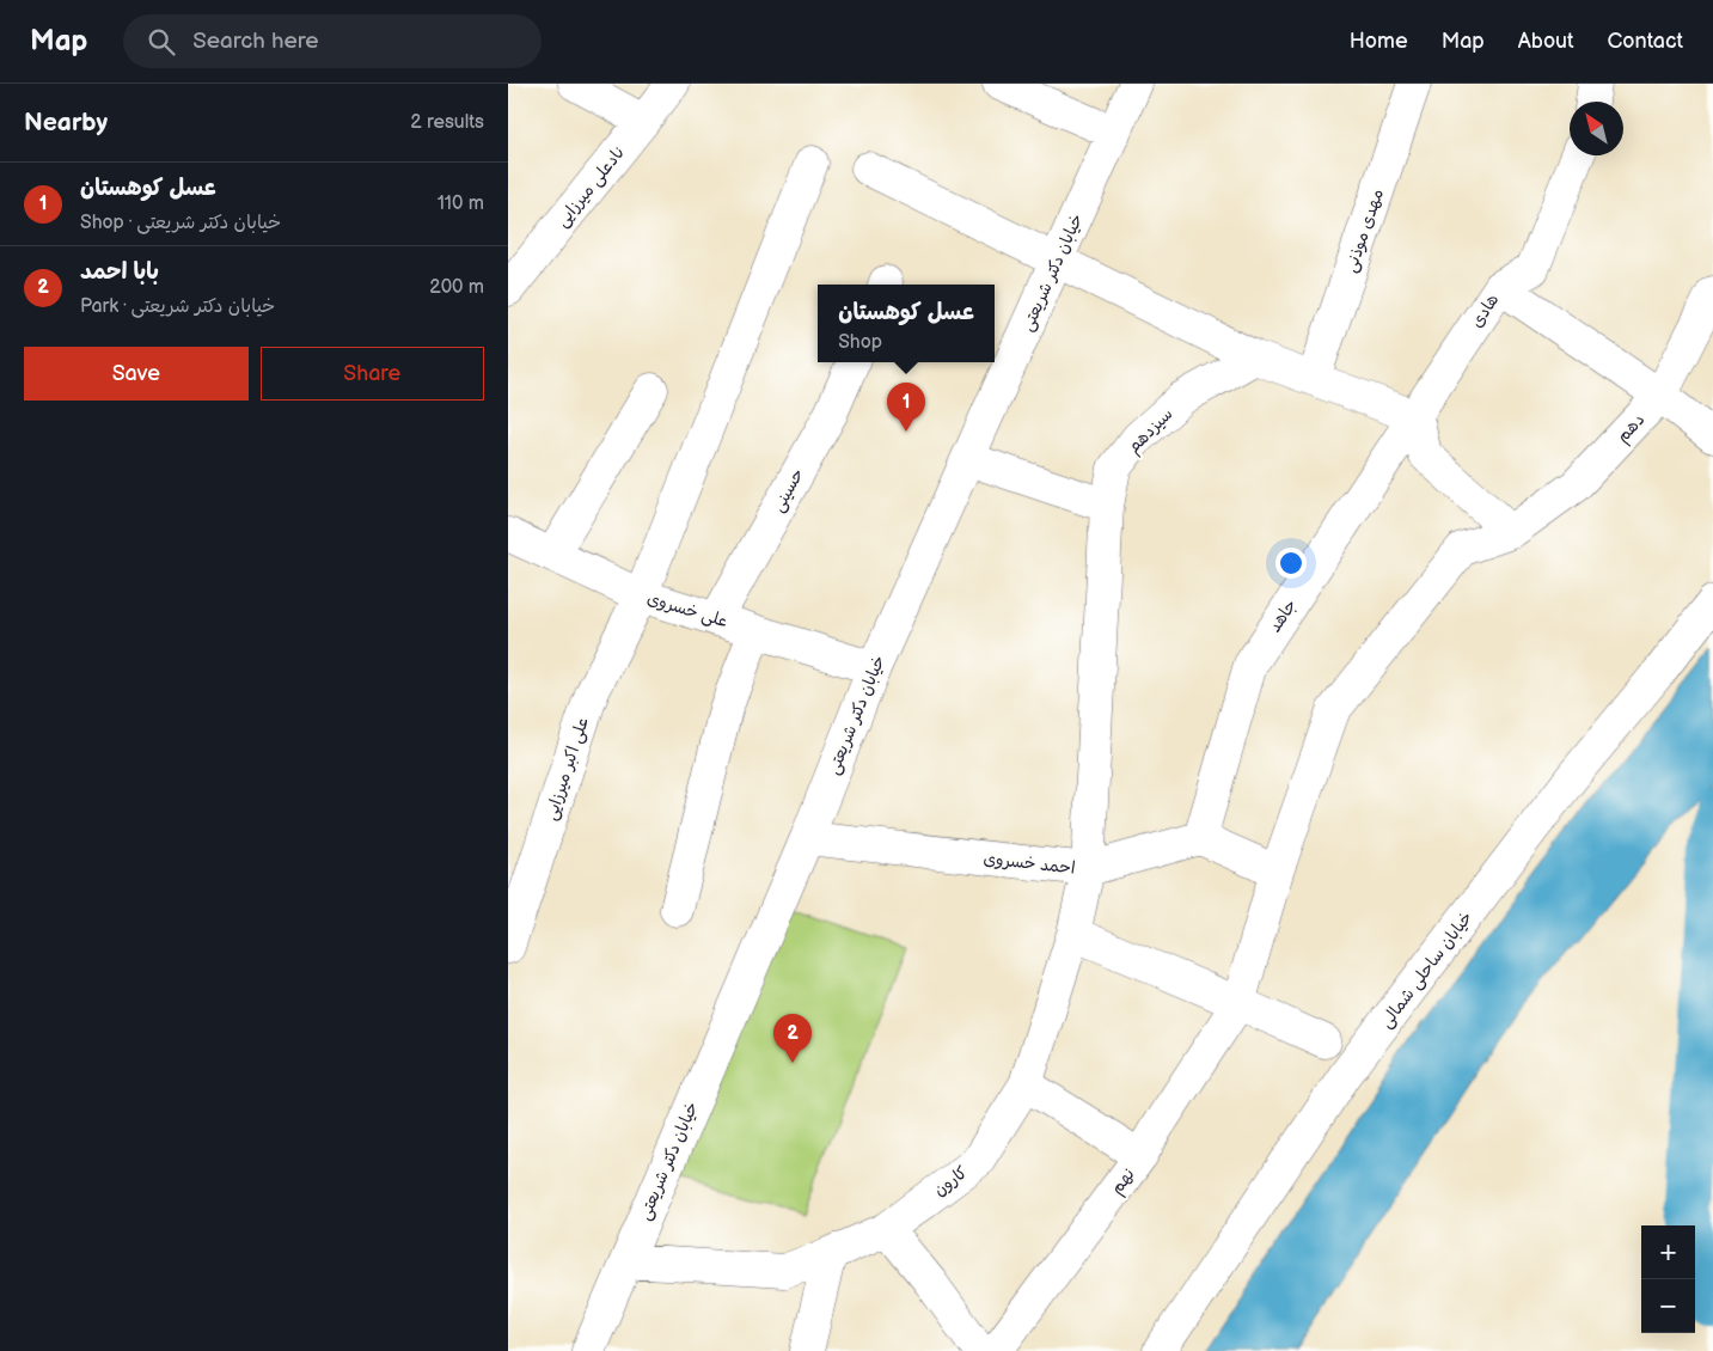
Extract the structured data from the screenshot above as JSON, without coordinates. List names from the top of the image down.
{
  "streets": {
    "street": [
      "نادعلی میرزایی",
      "مهدی موذنی",
      "خیابان دکتر شریعتی",
      "هادی",
      "دهم",
      "سیزدهم",
      "حسینی",
      "علی خسروی",
      "جاهد",
      "علی اکبر میرزایی",
      "احمد خسروی",
      "خیابان ساحلی شمالی",
      "کارون",
      "نهم"
    ]
  },
  "crossings": [
    ["خیابان دکتر شریعتی", "علی خسروی"],
    ["خیابان دکتر شریعتی", "احمد خسروی"],
    ["خیابان دکتر شریعتی", "کارون"],
    ["هادی", "جاهد"],
    ["دهم", "نهم"],
    ["سیزدهم", "احمد خسروی"],
    ["سیزدهم", "کارون"],
    ["حسینی", "علی خسروی"],
    ["علی خسروی", "علی اکبر میرزایی"],
    ["جاهد", "احمد خسروی"],
    ["احمد خسروی", "کارون"]
  ],
  "north": "top left",
  "page": {
    "header": "Map",
    "search": "Search here",
    "nav": [
      "Home",
      "Map",
      "About",
      "Contact"
    ],
    "heading": ["Nearby", "2 results"],
    "list": [
      {
        "mark": "1",
        "name": "عسل کوهستان",
        "note": "Shop · خیابان دکتر شریعتی",
        "value": "110 m"
      },
      {
        "mark": "2",
        "name": "بابا احمد",
        "note": "Park · خیابان دکتر شریعتی",
        "value": "200 m"
      }
    ],
    "popup": ["عسل کوهستان", "Shop"],
    "buttons": ["Save", "Share"],
    "pins": ["1", "2"],
    "map_buttons": ["+", "−"]
  }
}
